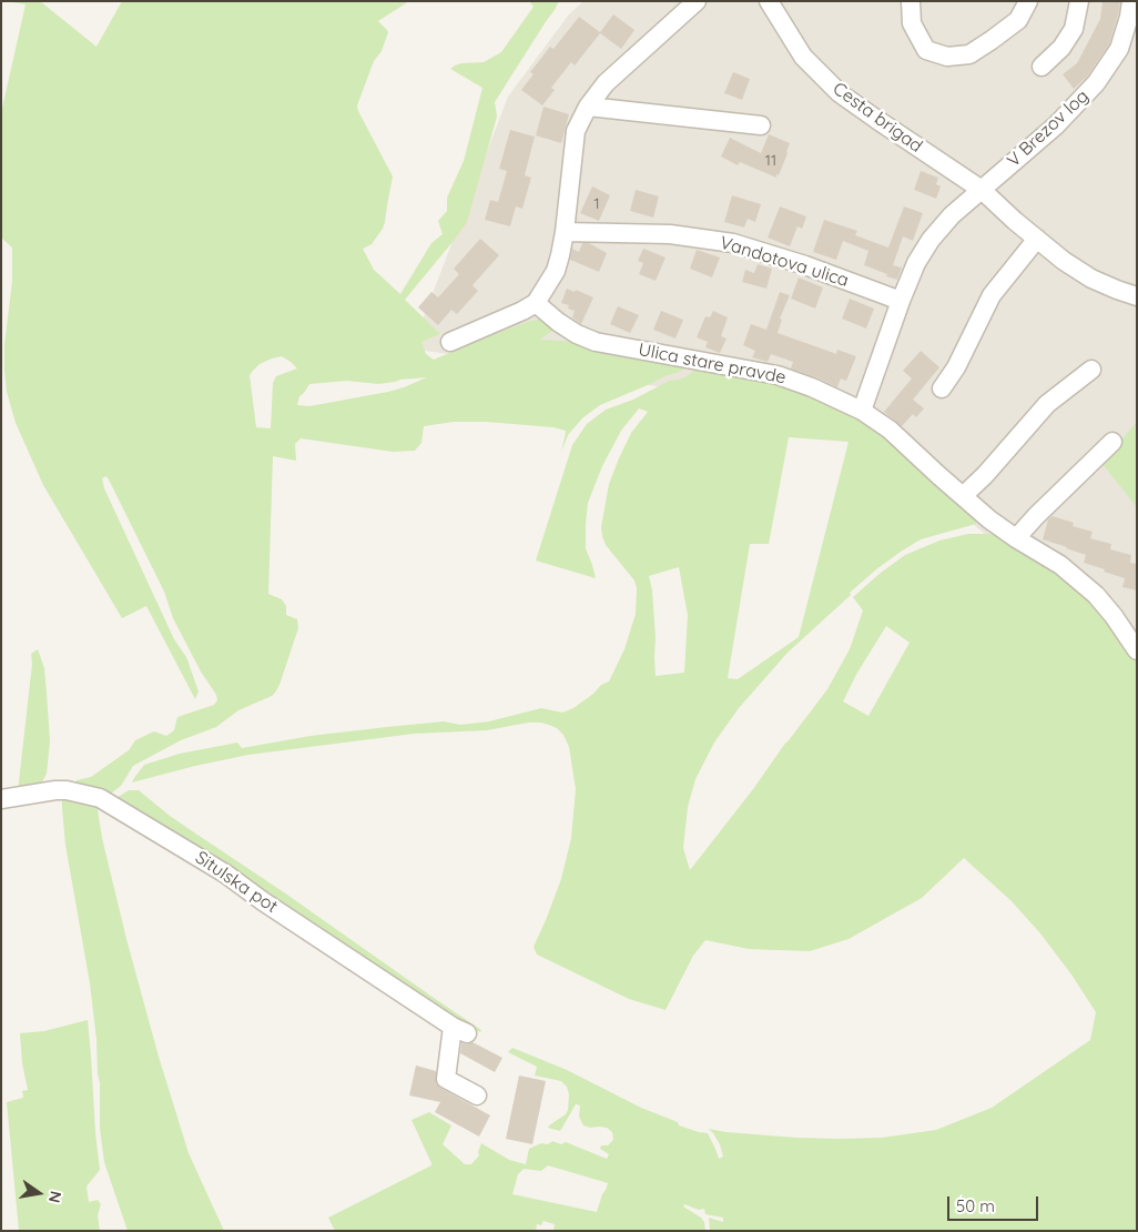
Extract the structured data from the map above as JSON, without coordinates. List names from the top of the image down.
{
  "streets": {
    "street": [
      "Cesta brigad",
      "V Brezov log",
      "Vandotova ulica",
      "Ulica stare pravde",
      "Situlska pot"
    ]
  },
  "crossings": [
    ["Cesta brigad", "V Brezov log"]
  ],
  "house_numbers": ["11", "1"],
  "scale_bar": "50 m",
  "north": "right"
}
